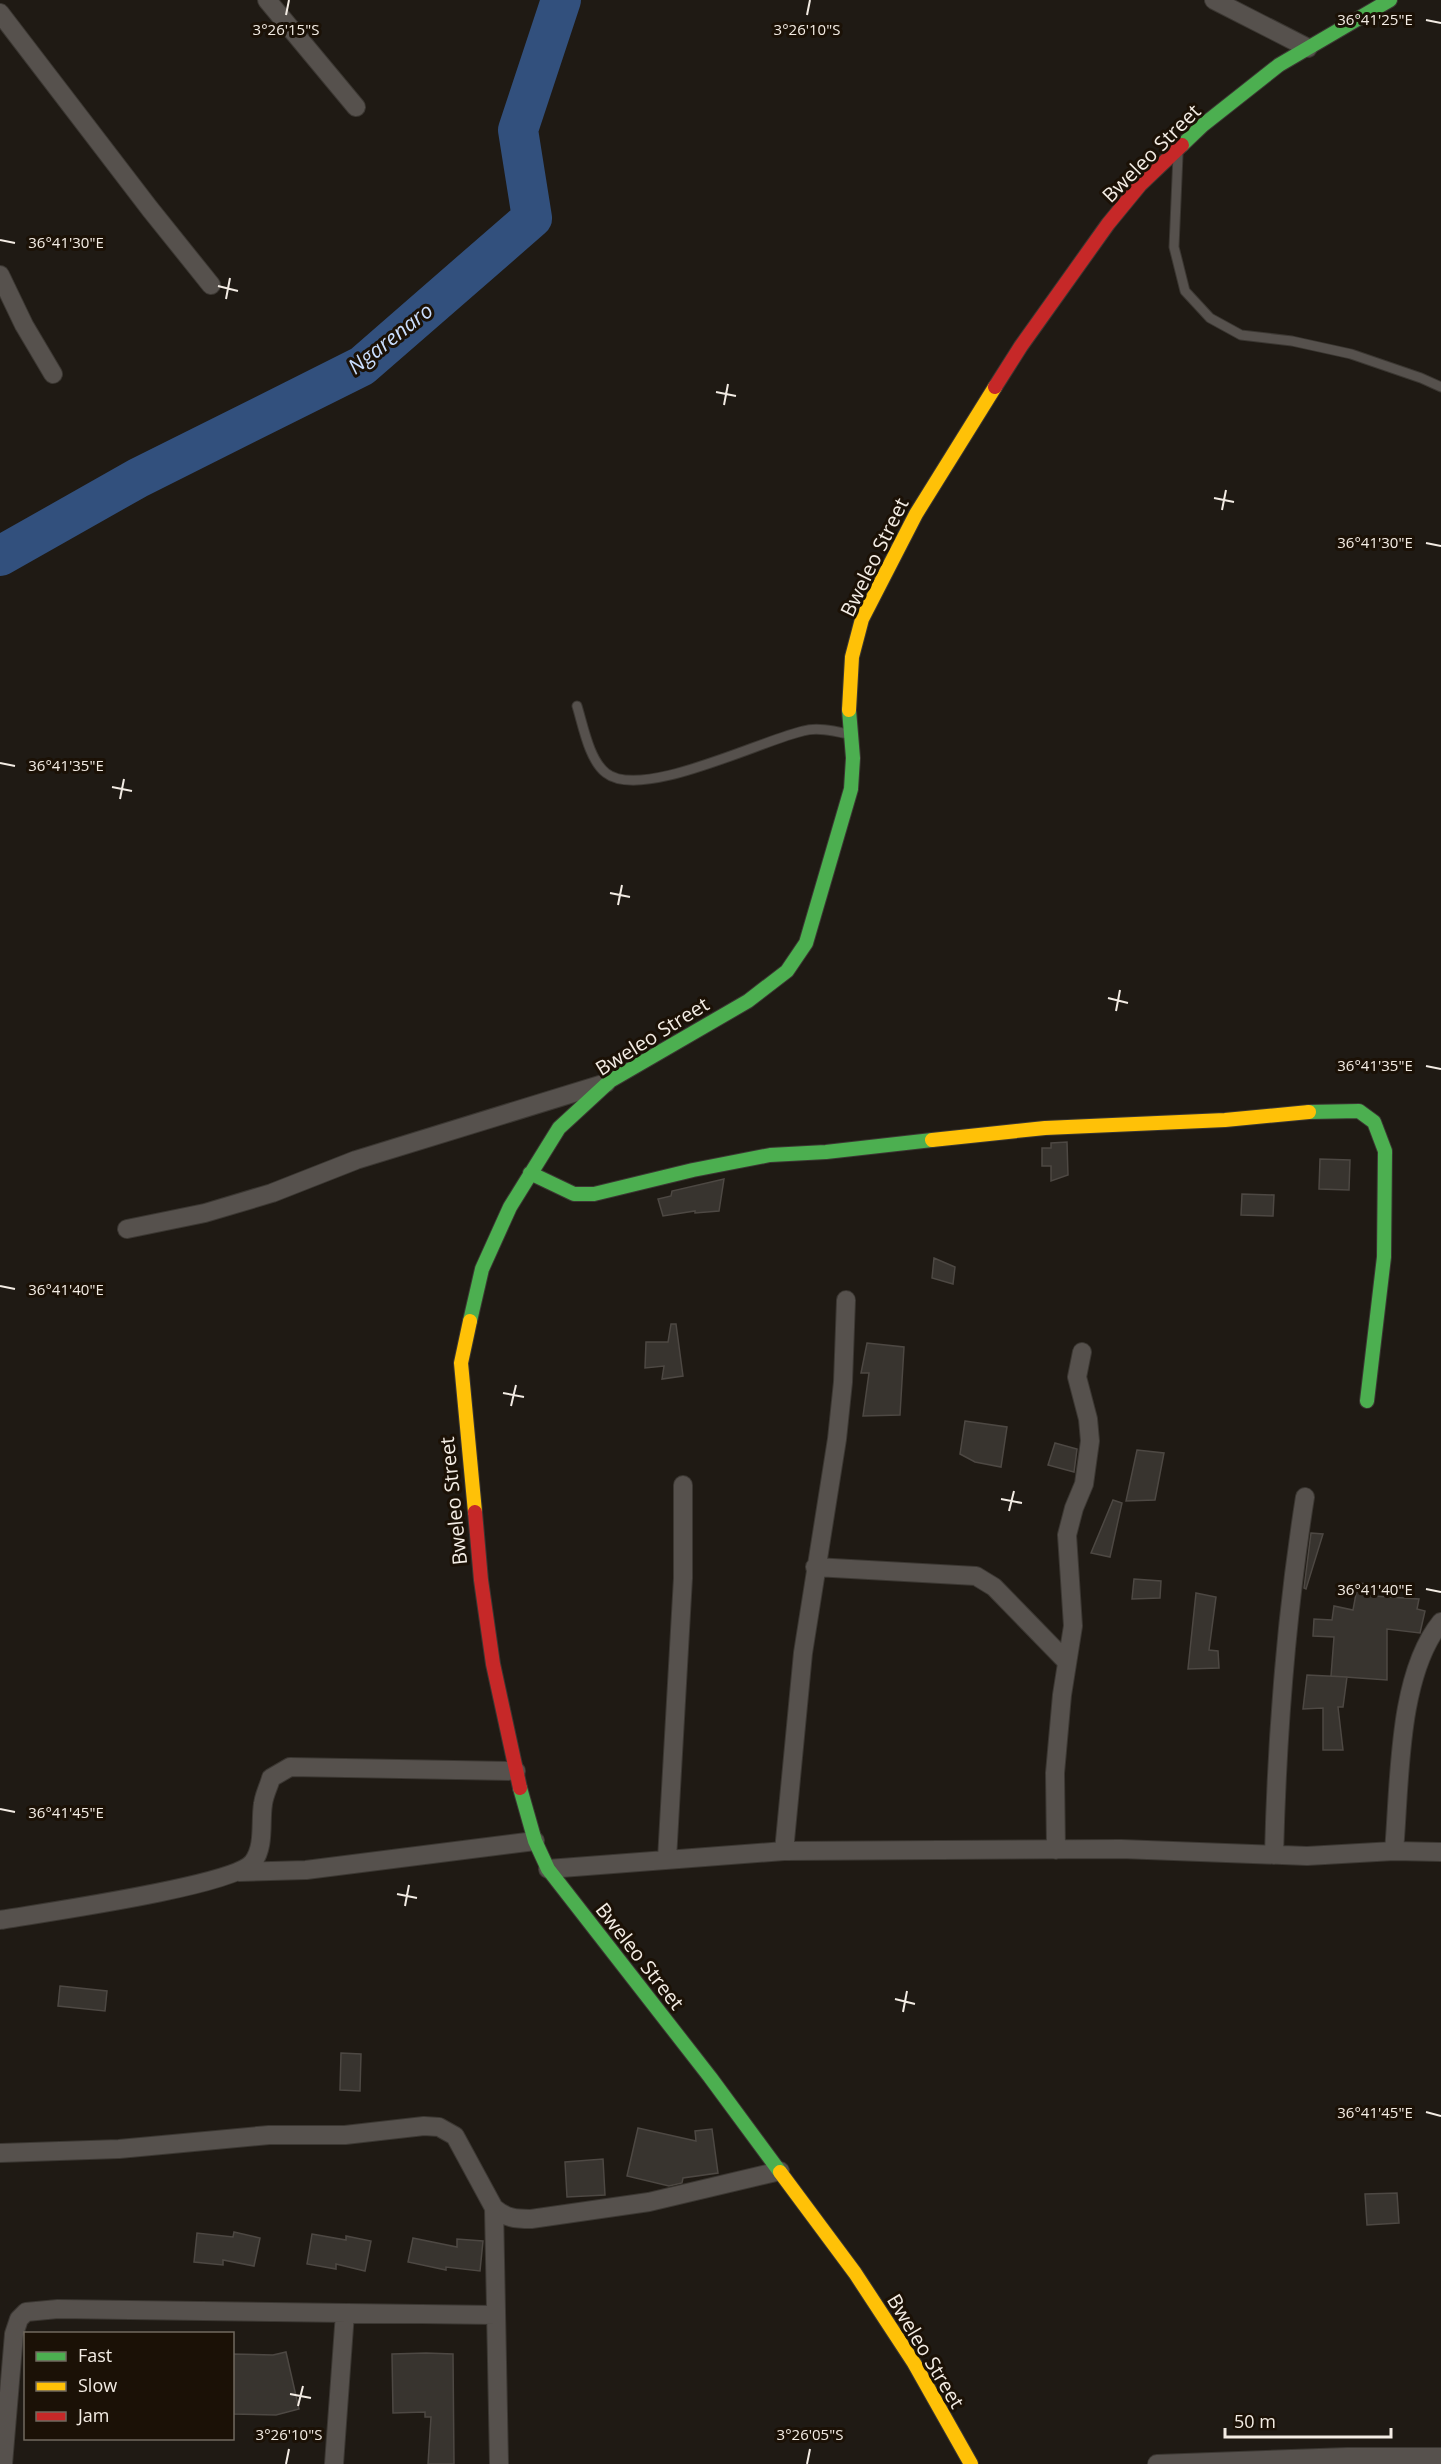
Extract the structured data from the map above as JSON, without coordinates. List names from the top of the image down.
{
  "streets": {
    "street": ["Bweleo Street"]
  },
  "water": ["Ngarenaro"],
  "legend": ["Fast", "Slow", "Jam"],
  "scale_bar": "50 m",
  "coordinates": [
    "36°41'25\"E",
    "3°26'15\"S",
    "3°26'10\"S",
    "36°41'30\"E",
    "36°41'35\"E",
    "36°41'40\"E",
    "36°41'45\"E",
    "3°26'05\"S"
  ]
}
